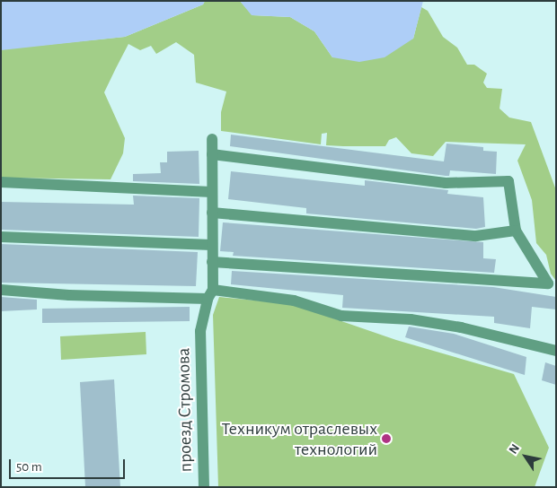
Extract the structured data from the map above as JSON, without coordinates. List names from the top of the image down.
{
  "streets": {
    "street": ["проезд Стромова"]
  },
  "places": ["Техникум отраслевых технологий"],
  "scale_bar": "50 m",
  "north": "top left"
}
